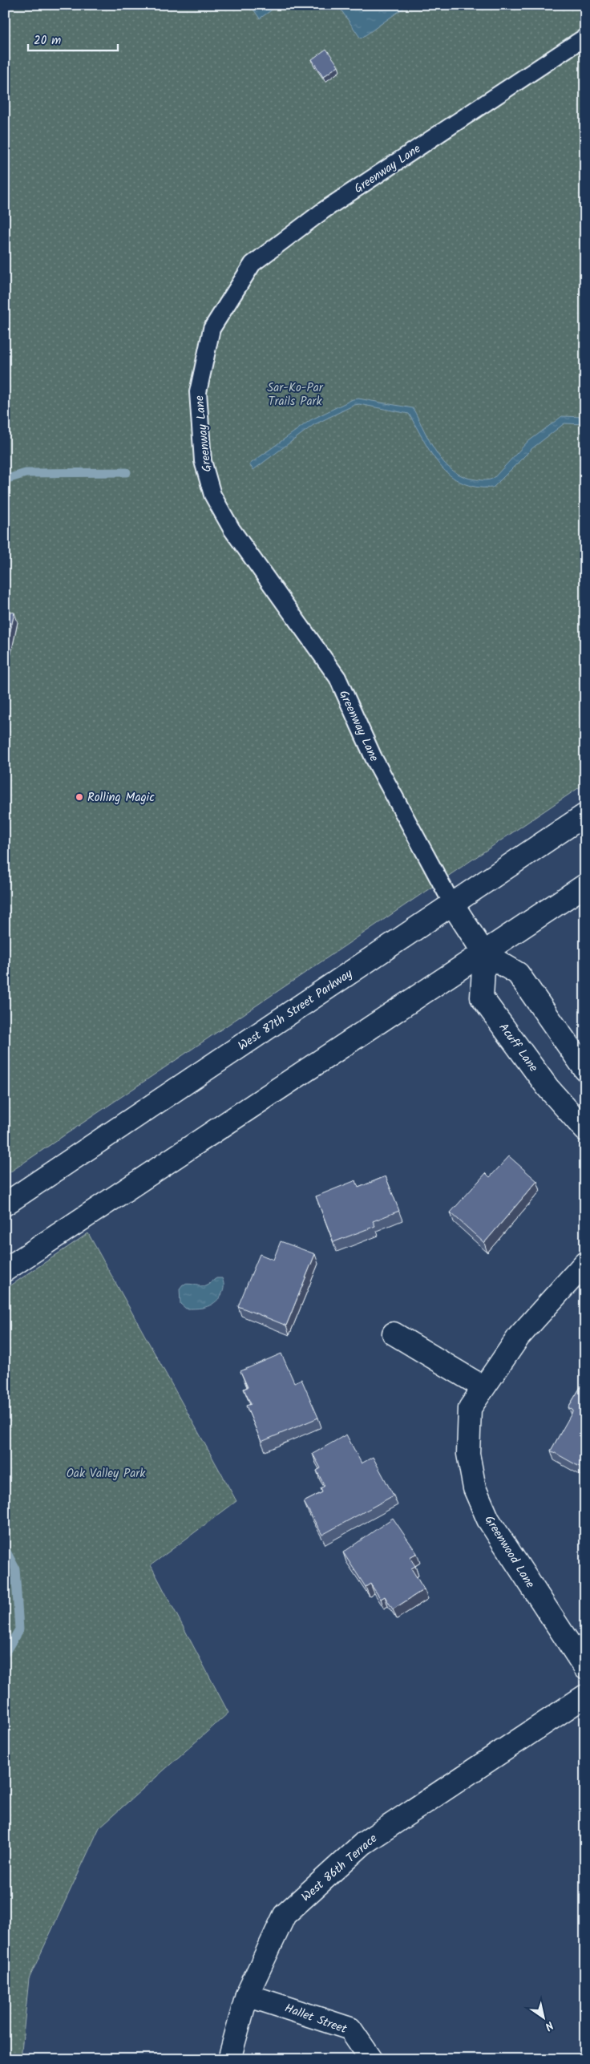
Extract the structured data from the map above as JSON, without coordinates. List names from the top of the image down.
{
  "streets": {
    "street": [
      "West 87th Street Parkway",
      "Acuff Lane",
      "Greenwood Lane",
      "West 86th Terrace",
      "Hallet Street"
    ],
    "lane": ["Greenway Lane"]
  },
  "crossings": [
    ["Greenway Lane", "West 87th Street Parkway"],
    ["West 86th Terrace", "Hallet Street"]
  ],
  "parks": ["Sar-Ko-Par Trails Park", "Oak Valley Park"],
  "places": ["Rolling Magic"],
  "scale_bar": "20 m",
  "north": "bottom right"
}
